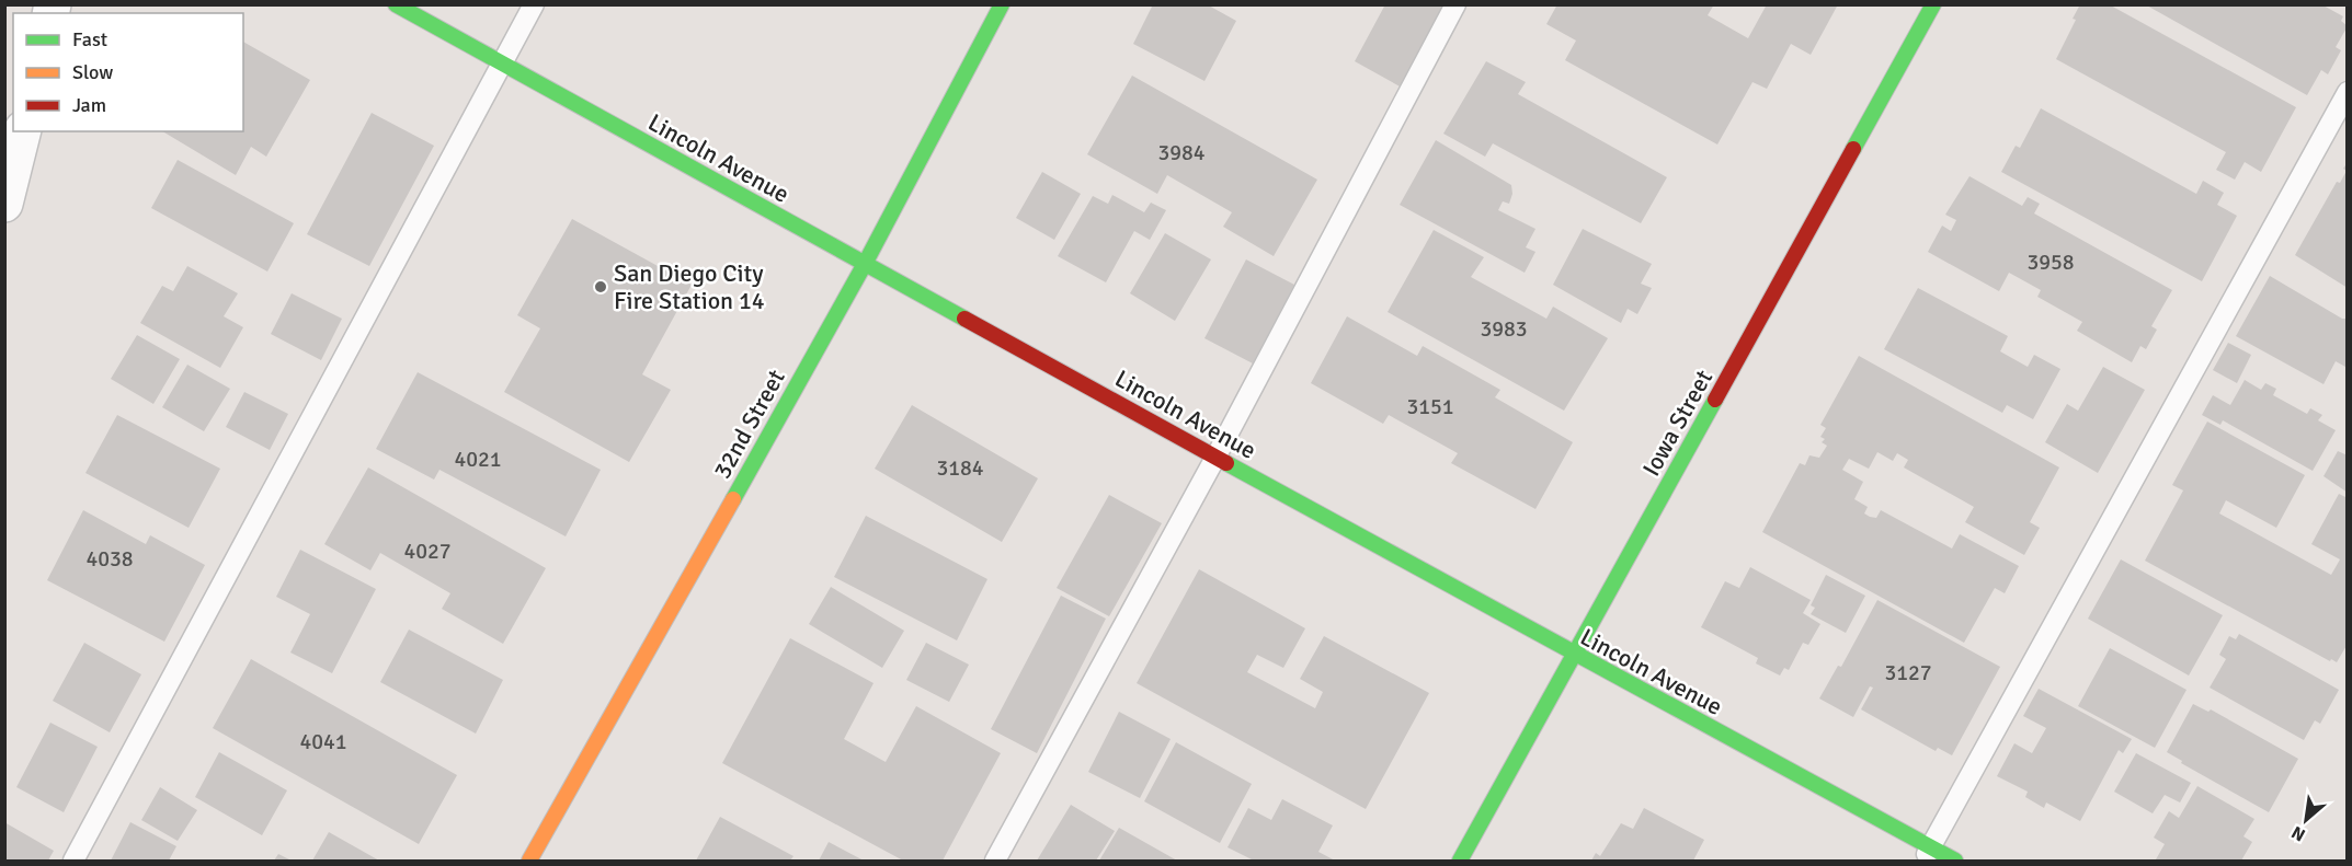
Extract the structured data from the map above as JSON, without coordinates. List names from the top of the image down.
{
  "streets": {
    "street": ["Lincoln Avenue", "Iowa Street", "32nd Street"]
  },
  "crossings": [
    ["Lincoln Avenue", "Iowa Street"],
    ["Lincoln Avenue", "32nd Street"]
  ],
  "places": ["San Diego City Fire Station 14"],
  "house_numbers": [
    "3984",
    "3958",
    "3983",
    "3151",
    "4021",
    "3184",
    "4027",
    "4038",
    "3127",
    "4041"
  ],
  "legend": ["Fast", "Slow", "Jam"],
  "north": "bottom left"
}
